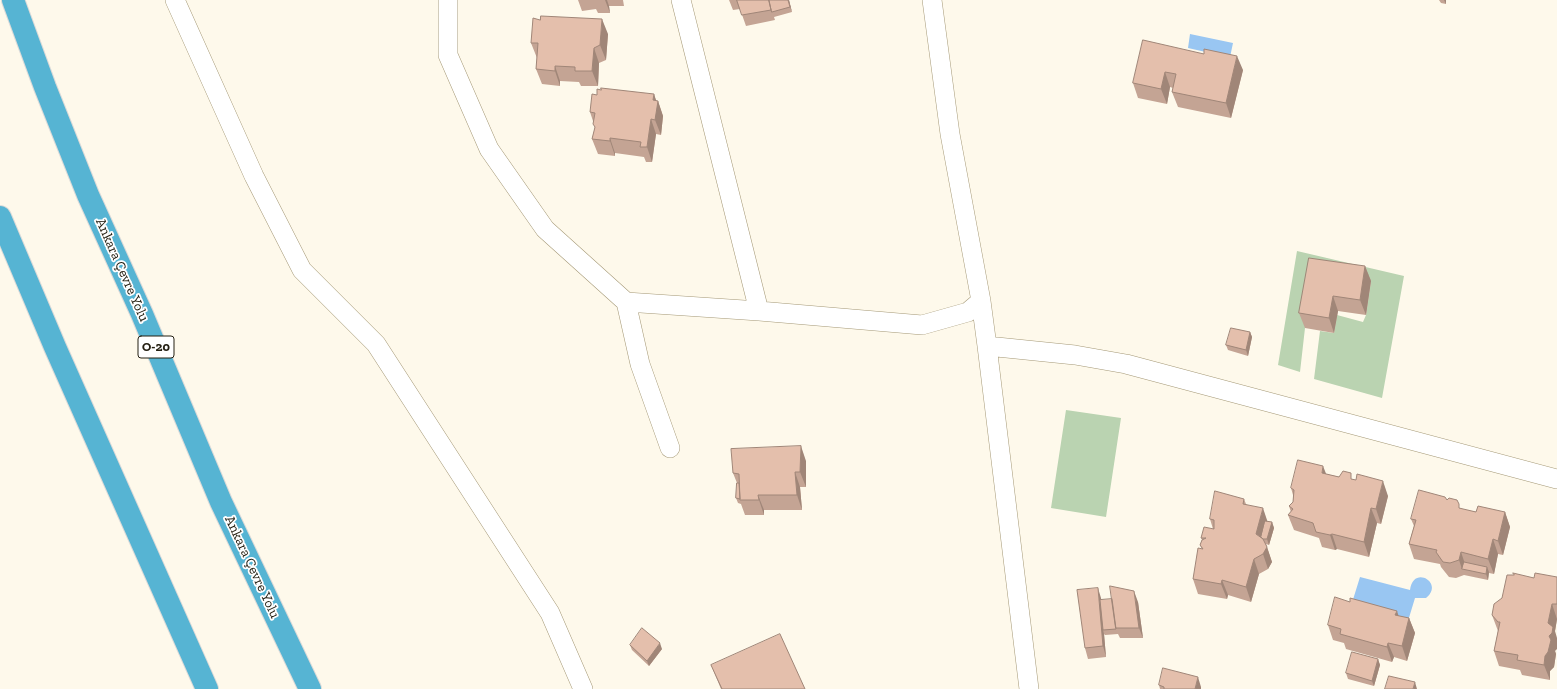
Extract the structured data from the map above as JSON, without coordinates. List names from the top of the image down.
{
  "streets": {
    "highway": ["Ankara Çevre Yolu", "O-20"]
  }
}
